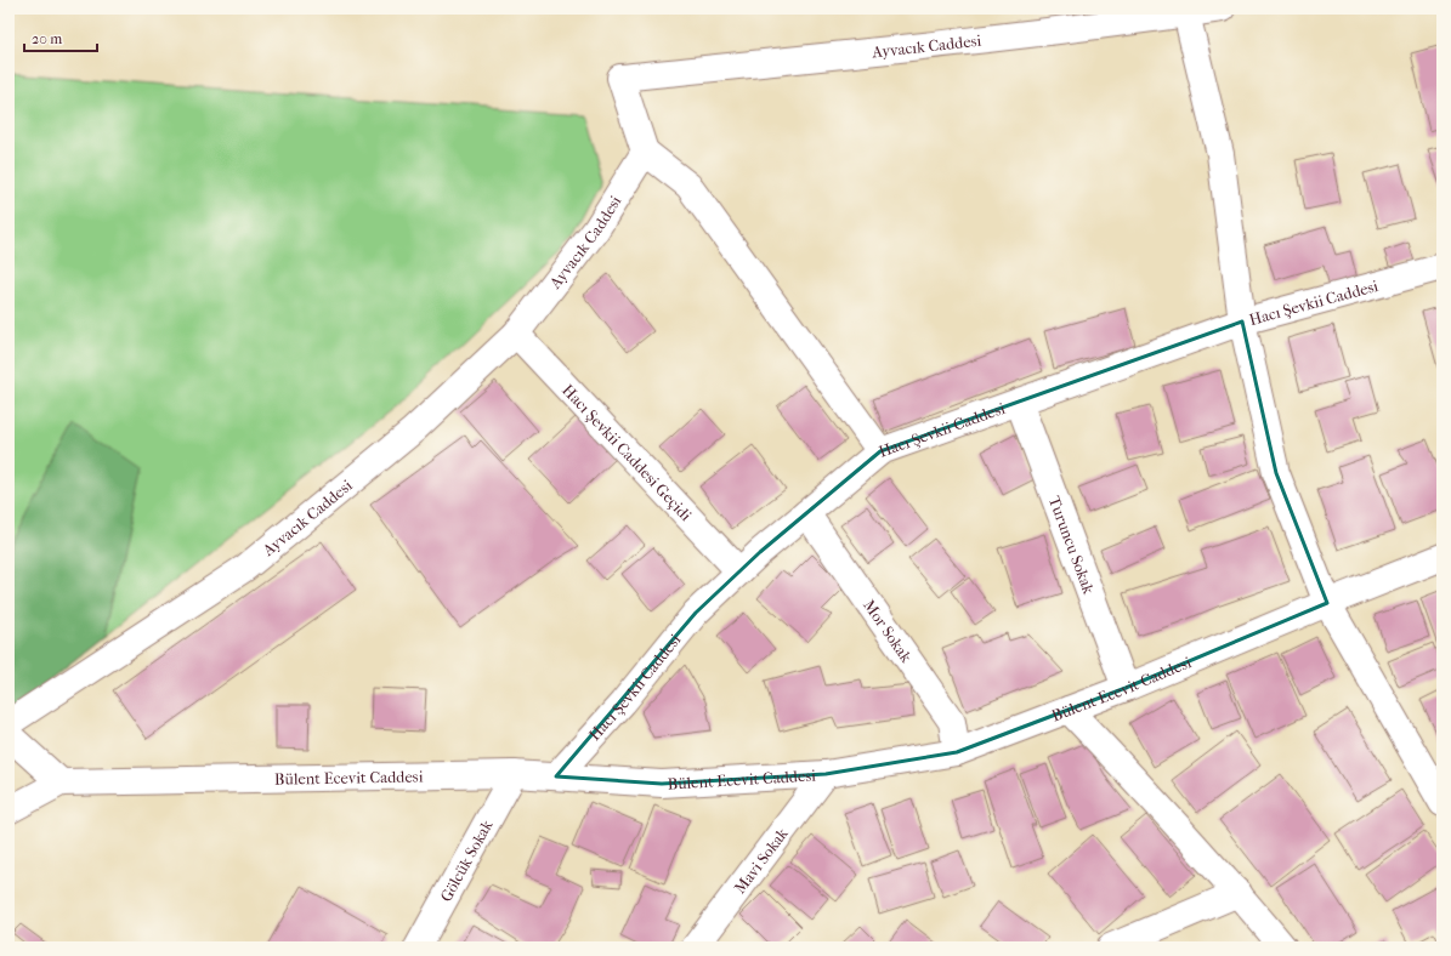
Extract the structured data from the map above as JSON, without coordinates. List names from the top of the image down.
{
  "streets": {
    "street": [
      "Ayvacık Caddesi",
      "Hacı Şevkii Caddesi",
      "Hacı Şevkii Caddesi Geçidi",
      "Turuncu Sokak",
      "Mor Sokak",
      "Bülent Ecevit Caddesi",
      "Gölcük Sokak",
      "Mavi Sokak"
    ]
  },
  "crossings": [
    ["Ayvacık Caddesi", "Hacı Şevkii Caddesi Geçidi"],
    ["Hacı Şevkii Caddesi", "Hacı Şevkii Caddesi Geçidi"],
    ["Hacı Şevkii Caddesi", "Turuncu Sokak"],
    ["Hacı Şevkii Caddesi", "Mor Sokak"],
    ["Hacı Şevkii Caddesi", "Bülent Ecevit Caddesi"],
    ["Turuncu Sokak", "Bülent Ecevit Caddesi"],
    ["Mor Sokak", "Bülent Ecevit Caddesi"],
    ["Bülent Ecevit Caddesi", "Gölcük Sokak"],
    ["Bülent Ecevit Caddesi", "Mavi Sokak"]
  ],
  "scale_bar": "20 m"
}
